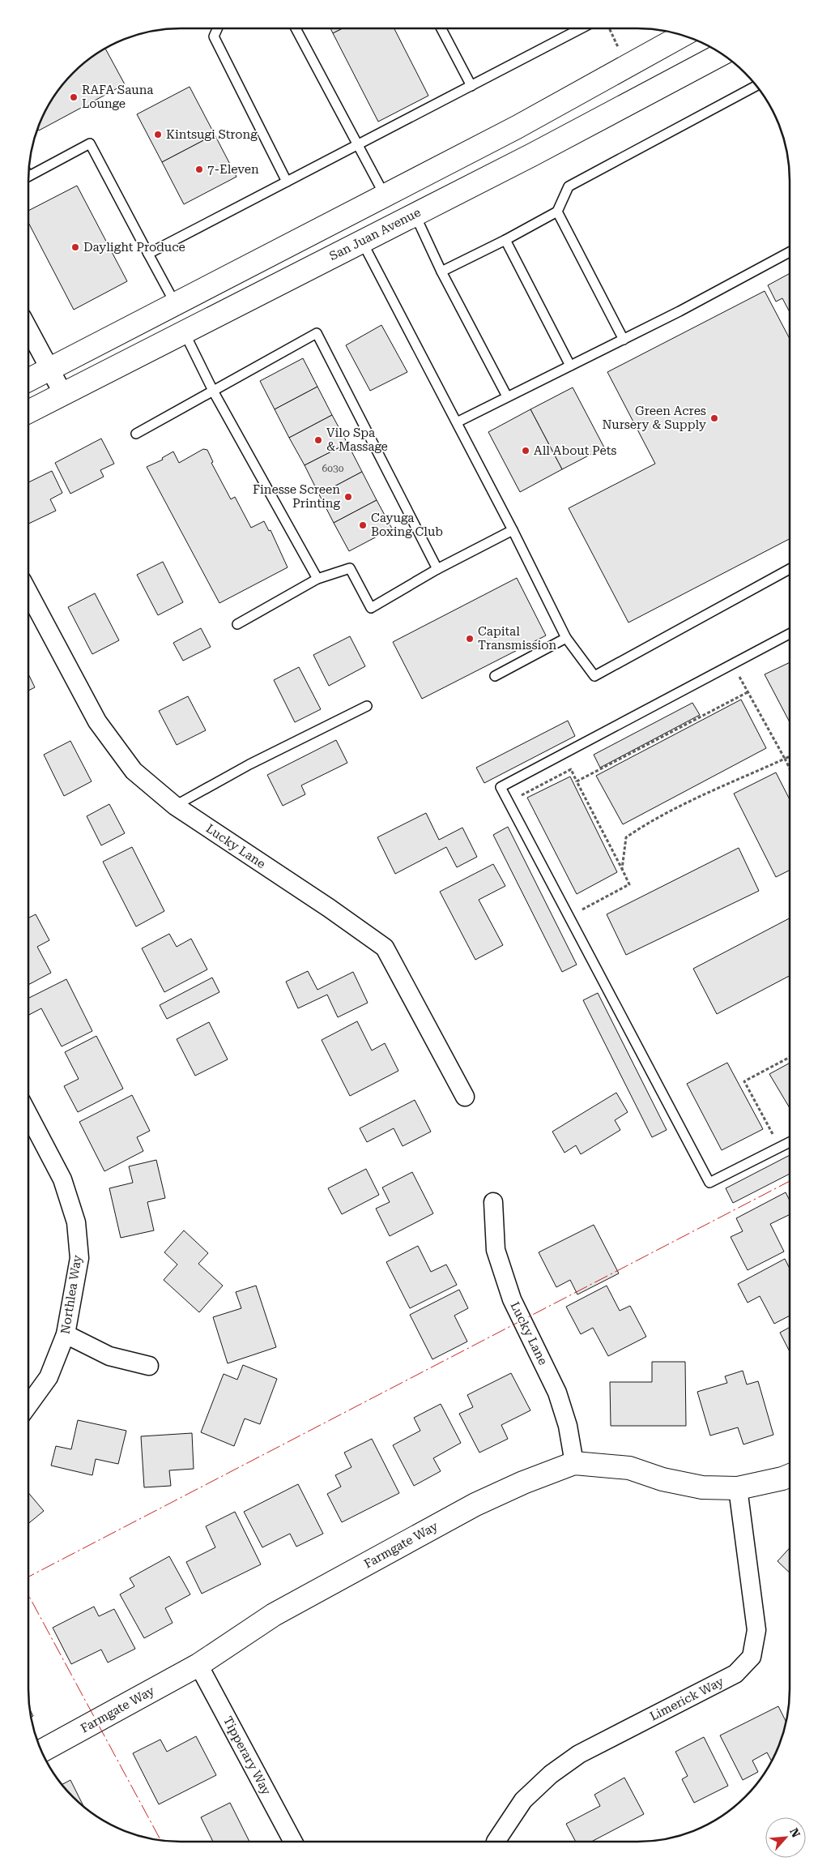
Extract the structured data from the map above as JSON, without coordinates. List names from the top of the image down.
{
  "streets": {
    "main road": ["San Juan Avenue", "Farmgate Way"],
    "street": [
      "Lucky Lane",
      "Northlea Way",
      "Limerick Way",
      "Tipperary Way"
    ]
  },
  "crossings": [
    ["Lucky Lane", "Farmgate Way"],
    ["Farmgate Way", "Limerick Way"],
    ["Farmgate Way", "Tipperary Way"]
  ],
  "places": [
    "RAFA Sauna Lounge",
    "Kintsugi Strong",
    "7-Eleven",
    "Daylight Produce",
    "Green Acres Nursery & Supply",
    "Vilo Spa & Massage",
    "All About Pets",
    "Finesse Screen Printing",
    "Cayuga Boxing Club",
    "Capital Transmission"
  ],
  "house_numbers": ["6030"],
  "north": "top right"
}
